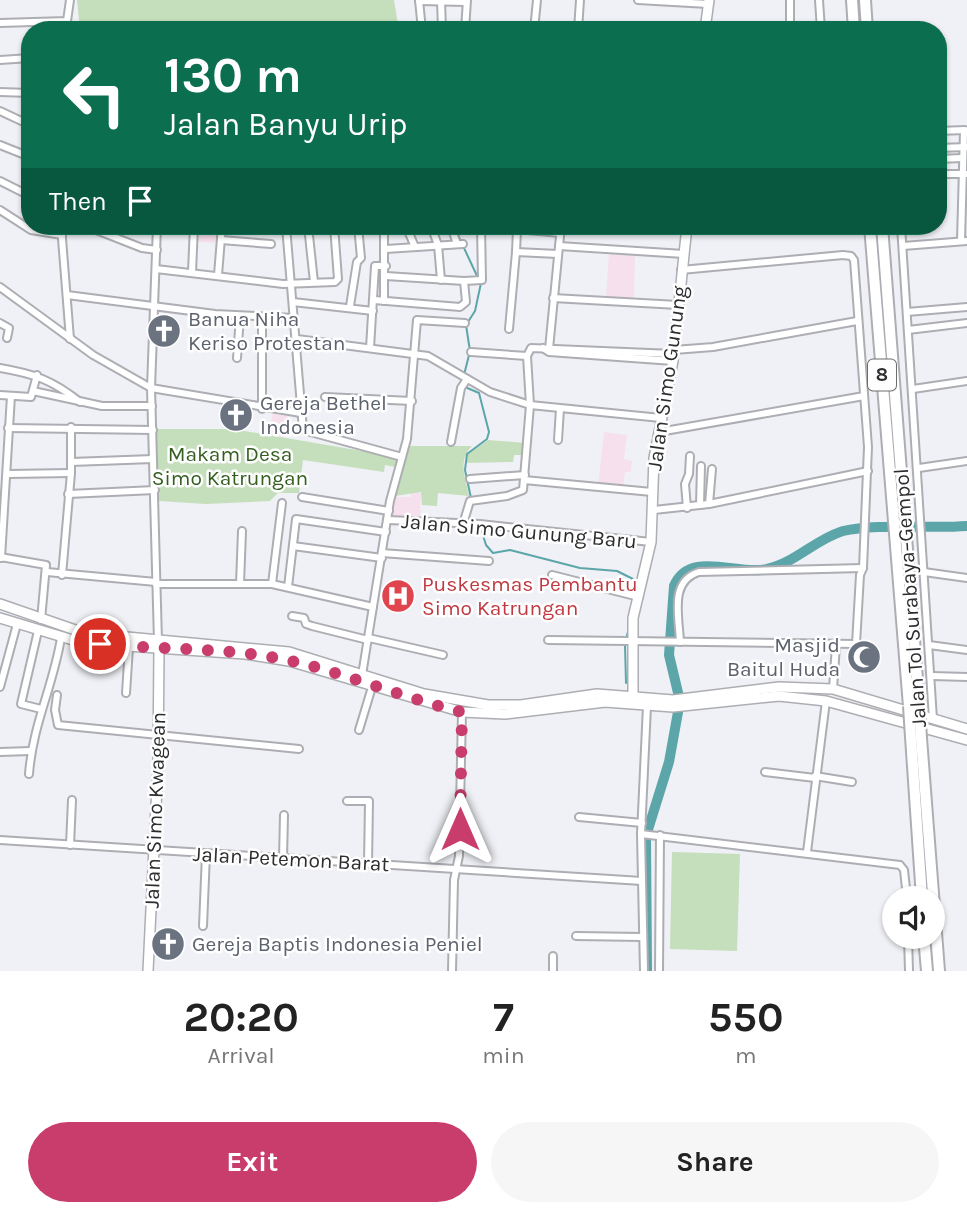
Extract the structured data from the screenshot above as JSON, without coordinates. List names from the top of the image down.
{
  "streets": {
    "highway": ["8", "Jalan Tol Surabaya–Gempol"],
    "main road": ["Jalan Simo Gunung", "Jalan Simo Kwagean"],
    "street": ["Jalan Simo Gunung Baru", "Jalan Petemon Barat"]
  },
  "crossings": [
    ["Jalan Simo Gunung", "Jalan Simo Gunung Baru"],
    ["Jalan Simo Kwagean", "Jalan Petemon Barat"]
  ],
  "parks": ["Makam Desa Simo Katrungan"],
  "places": {
    "church": ["Banua Niha Keriso Protestan", "Gereja Bethel Indonesia", "Gereja Baptis Indonesia Peniel"],
    "hospital": ["Puskesmas Pembantu Simo Katrungan"],
    "mosque": ["Masjid Baitul Huda"]
  },
  "page": {
    "turn": ["130 m", "Jalan Banyu Urip"],
    "then": "Then",
    "eta": [
      "20:20",
      "Arrival",
      "7",
      "min",
      "550",
      "m"
    ],
    "buttons": ["Exit", "Share"]
  }
}
